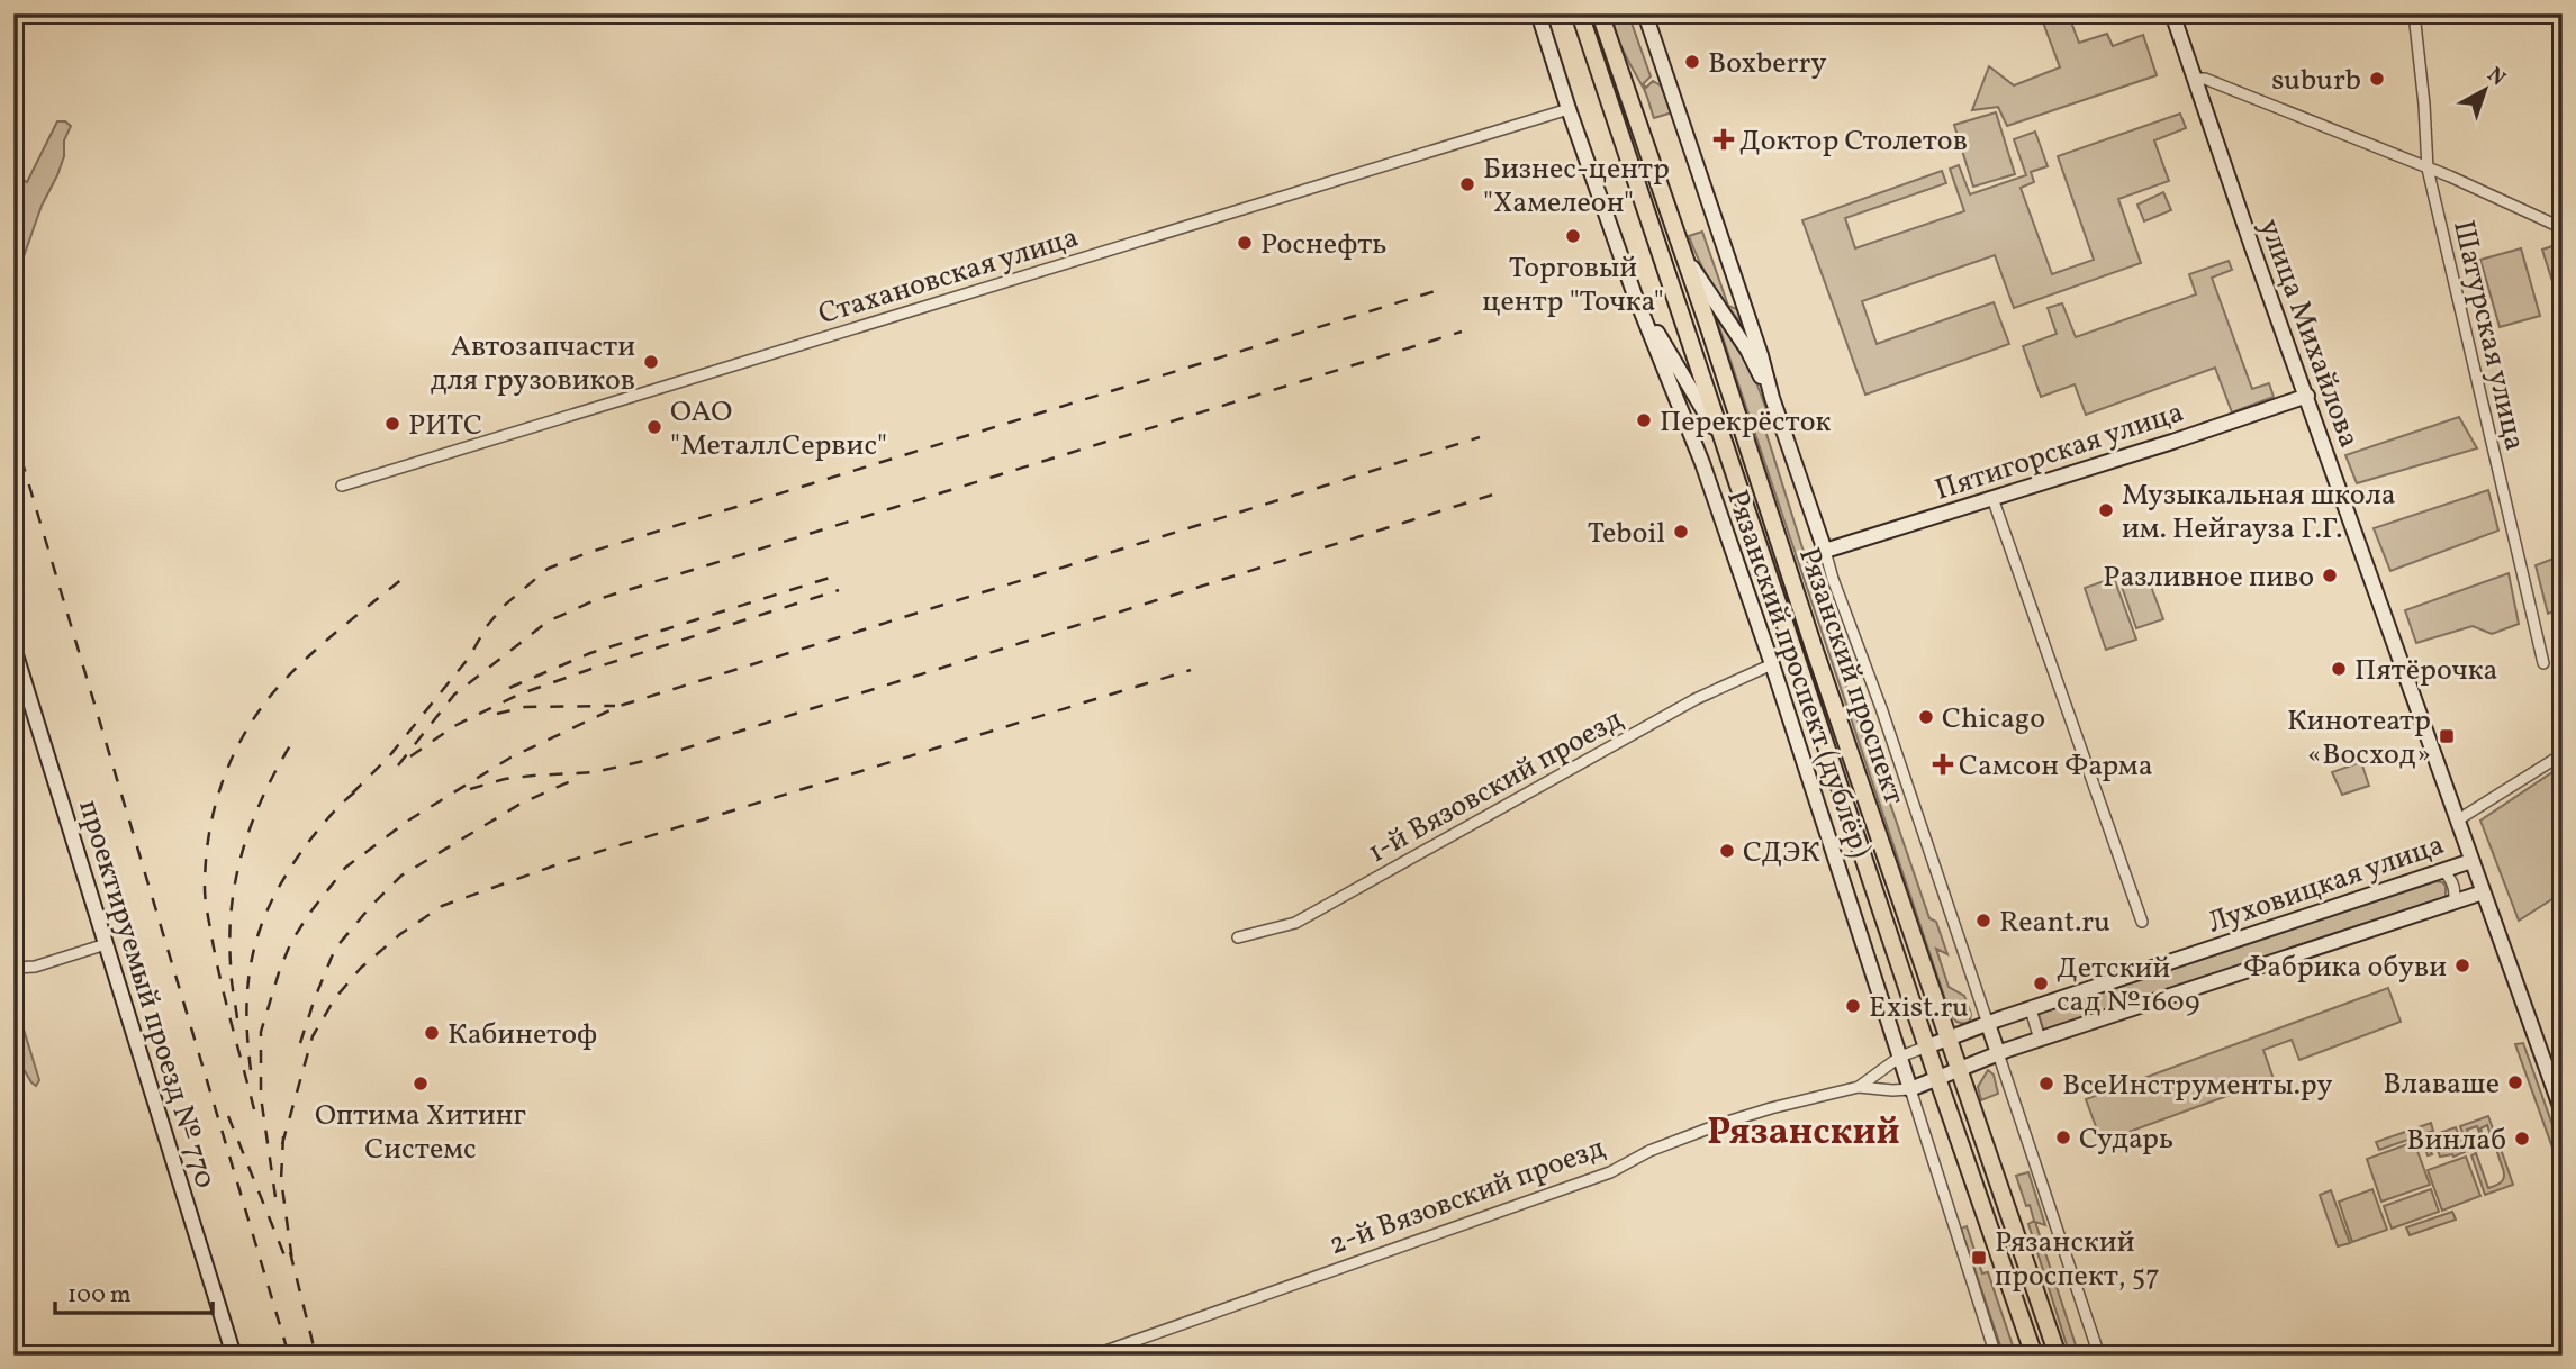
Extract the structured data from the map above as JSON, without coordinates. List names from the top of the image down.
{
  "streets": {
    "main road": ["Рязанский проспект"],
    "street": [
      "Стахановская улица",
      "улица Михайлова",
      "Шатурская улица",
      "Пятигорская улица",
      "Рязанский проспект (дублёр)",
      "1-й Вязовский проезд",
      "Луховицкая улица",
      "проектируемый проезд № 770",
      "2-й Вязовский проезд"
    ]
  },
  "crossings": [
    ["Стахановская улица", "Рязанский проспект (дублёр)"],
    ["улица Михайлова", "Пятигорская улица"],
    ["улица Михайлова", "Луховицкая улица"],
    ["Пятигорская улица", "Рязанский проспект (дублёр)"],
    ["Рязанский проспект (дублёр)", "1-й Вязовский проезд"],
    ["Рязанский проспект (дублёр)", "Луховицкая улица"],
    ["Рязанский проспект (дублёр)", "2-й Вязовский проезд"],
    ["Рязанский проспект", "Луховицкая улица"],
    ["Рязанский проспект", "2-й Вязовский проезд"],
    ["Луховицкая улица", "2-й Вязовский проезд"]
  ],
  "districts": ["Рязанский"],
  "places": {
    "other": [
      "Boxberry",
      "suburb",
      "Бизнес-центр \"Хамелеон\"",
      "Торговый центр \"Точка\"",
      "Роснефть",
      "Автозапчасти для грузовиков",
      "Перекрёсток",
      "РИТС",
      "ОАО \"МеталлСервис\"",
      "Музыкальная школа им. Нейгауза Г.Г.",
      "Teboil",
      "Разливное пиво",
      "Пятёрочка",
      "Chicago",
      "СДЭК",
      "Reant.ru",
      "Фабрика обуви",
      "Детский сад №1609",
      "Exist.ru",
      "Кабинетоф",
      "Влаваше",
      "Оптима Хитинг Системс",
      "ВсеИнструменты.ру",
      "Сударь",
      "Винлаб"
    ],
    "health": ["Доктор Столетов", "Самсон Фарма"],
    "transit": ["Кинотеатр «Восход»", "Рязанский проспект, 57"]
  },
  "scale_bar": "100 m",
  "north": "top right"
}
